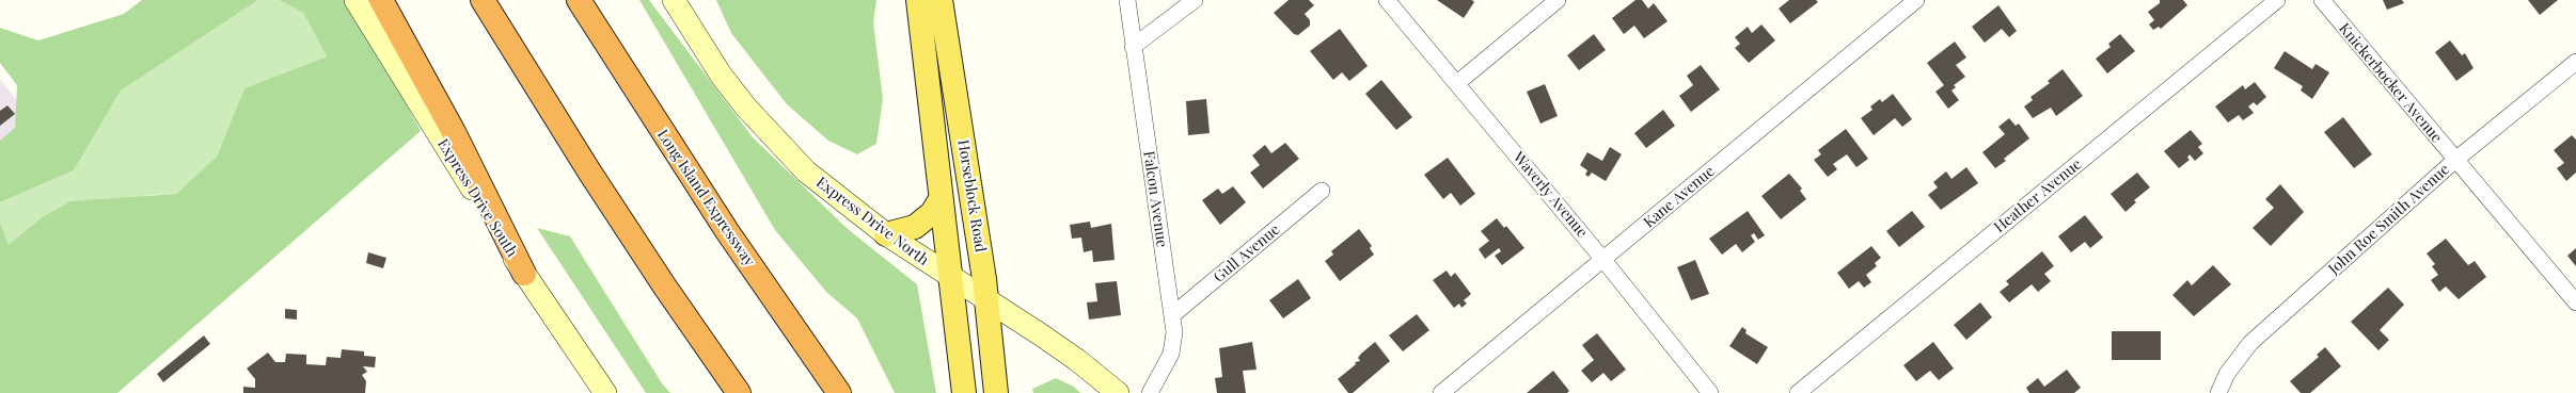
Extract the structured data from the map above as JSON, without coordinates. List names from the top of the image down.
{
  "streets": {
    "highway": ["Long Island Expressway"],
    "main road": ["Horseblock Road", "Express Drive South", "Express Drive North"],
    "street": [
      "Knickerbocker Avenue",
      "Waverly Avenue",
      "Heather Avenue",
      "Kane Avenue",
      "Falcon Avenue",
      "John Roe Smith Avenue",
      "Gull Avenue"
    ]
  },
  "crossings": [
    ["Knickerbocker Avenue", "John Roe Smith Avenue"],
    ["Waverly Avenue", "Kane Avenue"],
    ["Horseblock Road", "Express Drive North"],
    ["Falcon Avenue", "Gull Avenue"]
  ]
}
